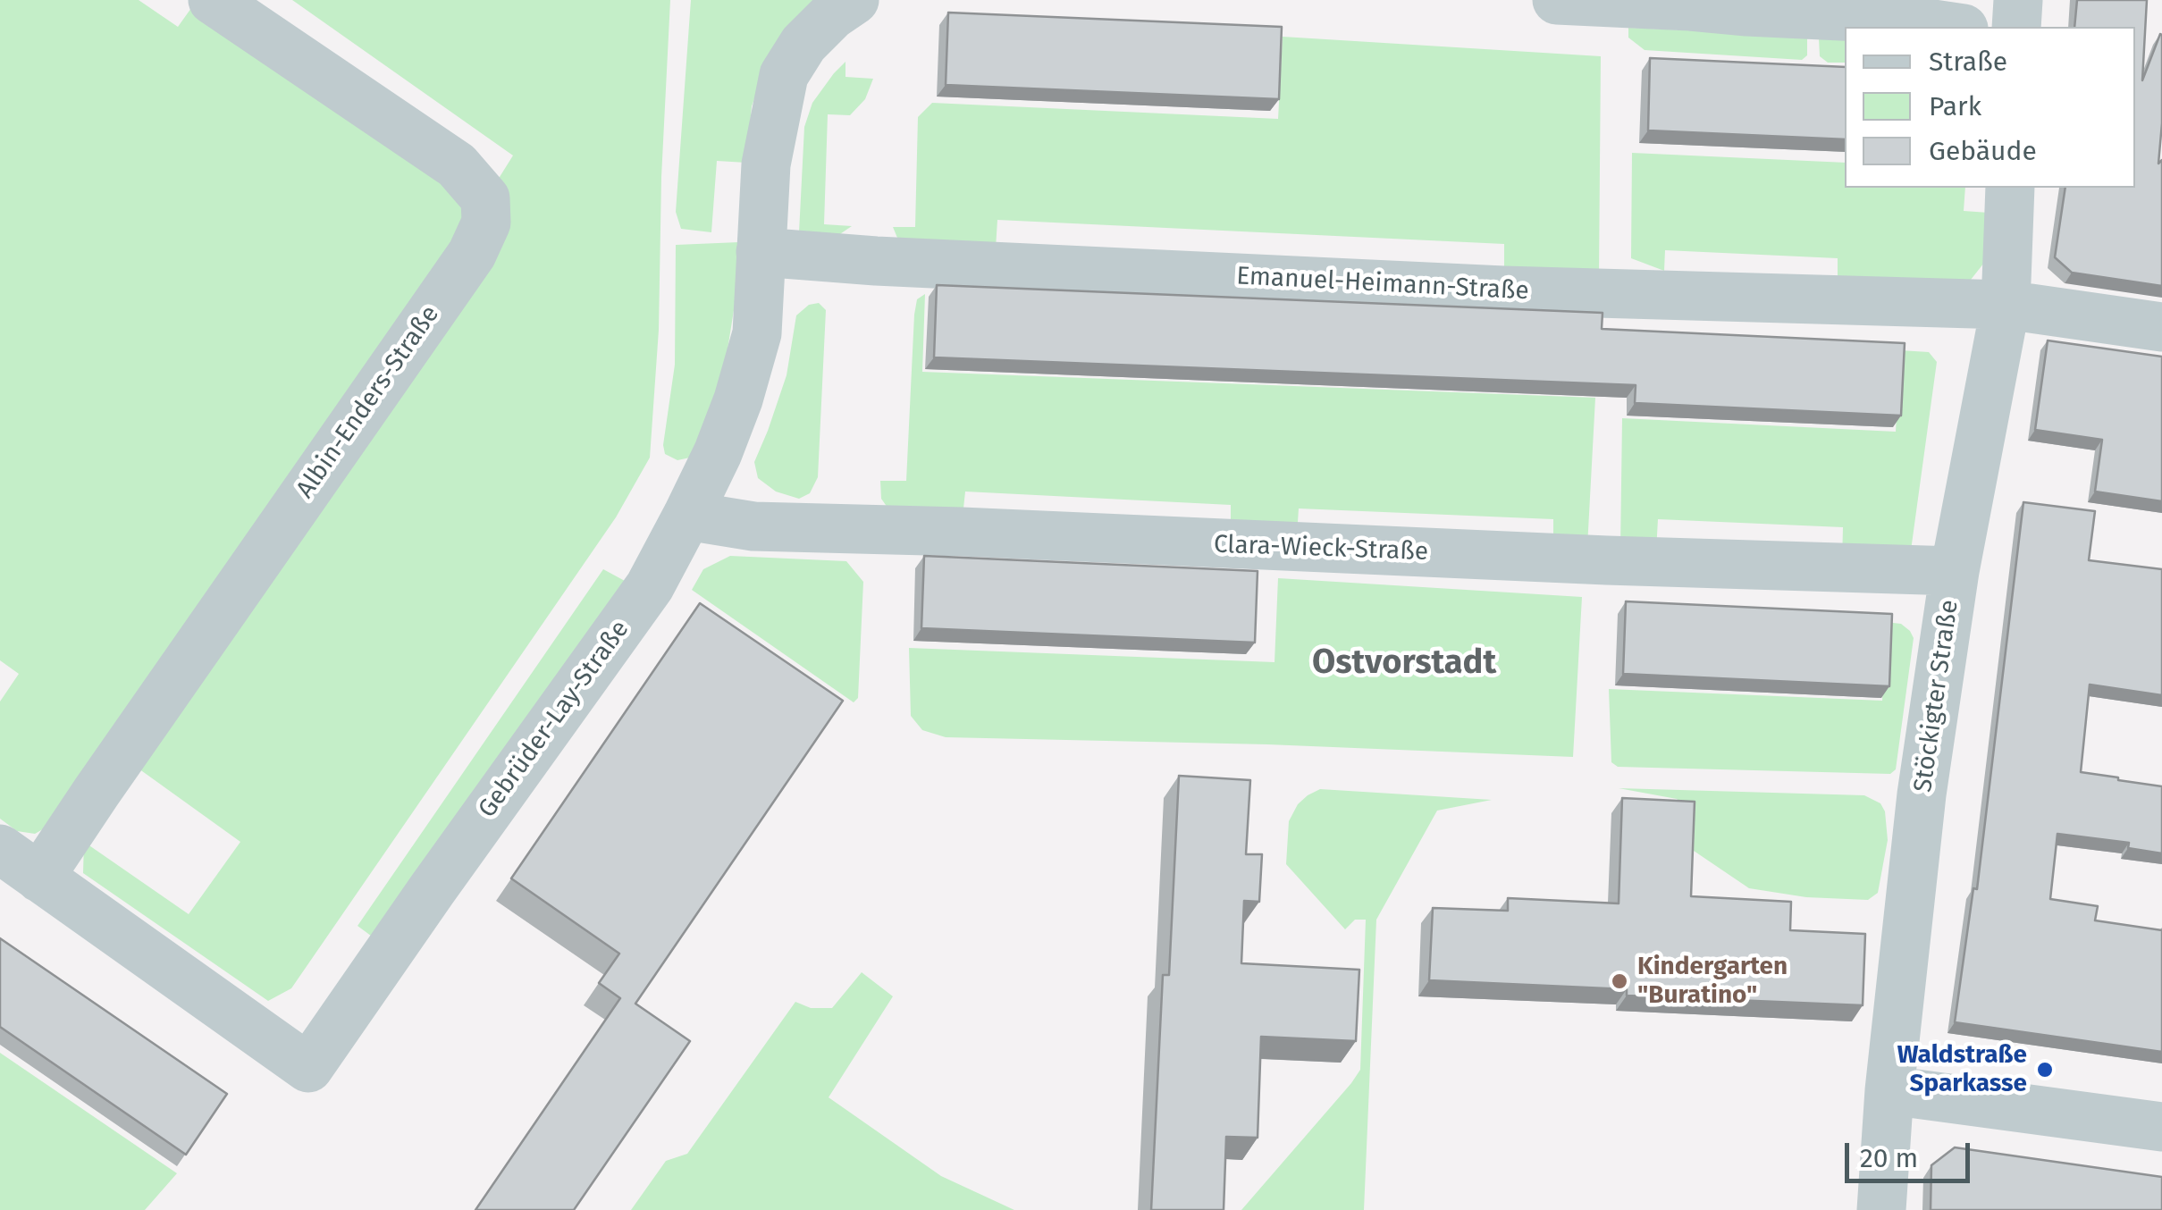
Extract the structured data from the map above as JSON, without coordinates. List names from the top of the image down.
{
  "streets": {
    "street": [
      "Emanuel-Heimann-Straße",
      "Albin-Enders-Straße",
      "Clara-Wieck-Straße",
      "Stöckigter Straße",
      "Gebrüder-Lay-Straße"
    ]
  },
  "crossings": [
    ["Emanuel-Heimann-Straße", "Stöckigter Straße"],
    ["Emanuel-Heimann-Straße", "Gebrüder-Lay-Straße"],
    ["Albin-Enders-Straße", "Gebrüder-Lay-Straße"],
    ["Clara-Wieck-Straße", "Stöckigter Straße"],
    ["Clara-Wieck-Straße", "Gebrüder-Lay-Straße"]
  ],
  "districts": ["Ostvorstadt"],
  "places": ["Kindergarten \"Buratino\"", "Waldstraße Sparkasse"],
  "legend": ["Straße", "Park", "Gebäude"],
  "scale_bar": "20 m"
}
